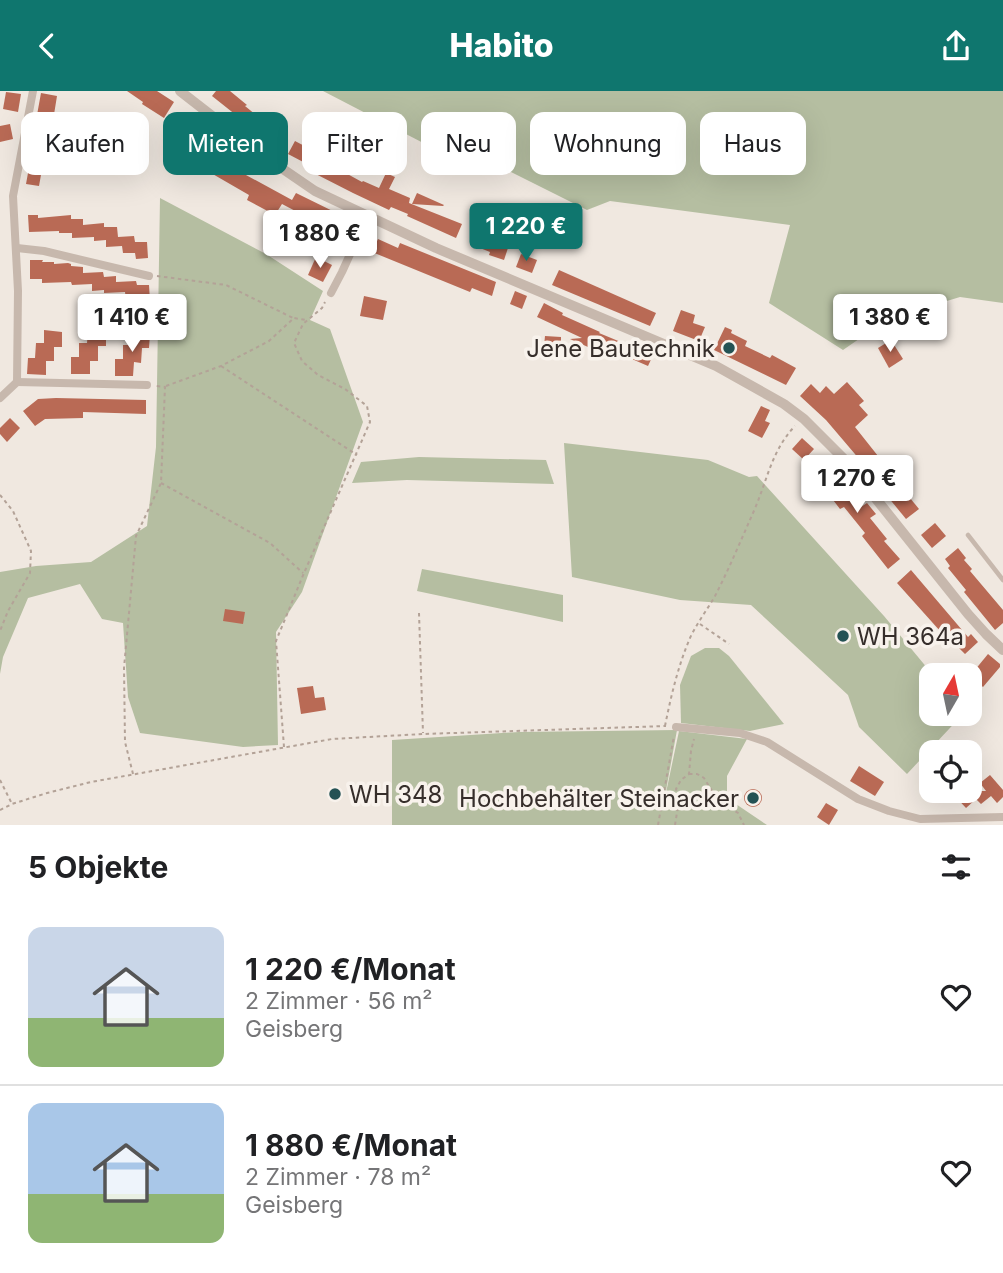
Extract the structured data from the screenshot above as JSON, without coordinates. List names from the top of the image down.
{
  "places": [
    "Jene Bautechnik",
    "WH 364a",
    "WH 348",
    "Hochbehälter Steinacker"
  ],
  "north": "top",
  "page": {
    "header": "Habito",
    "chip": [
      "Kaufen",
      "Mieten",
      "Filter",
      "Neu",
      "Wohnung",
      "Haus"
    ],
    "price": [
      "1 220 €",
      "1 880 €",
      "1 410 €",
      "1 380 €",
      "1 270 €"
    ],
    "heading": "5 Objekte",
    "list": [
      {
        "name": "1 220 €/Monat",
        "note": "2 Zimmer · 56 m² · Geisberg"
      },
      {
        "name": "1 880 €/Monat",
        "note": "2 Zimmer · 78 m² · Geisberg"
      }
    ]
  }
}
